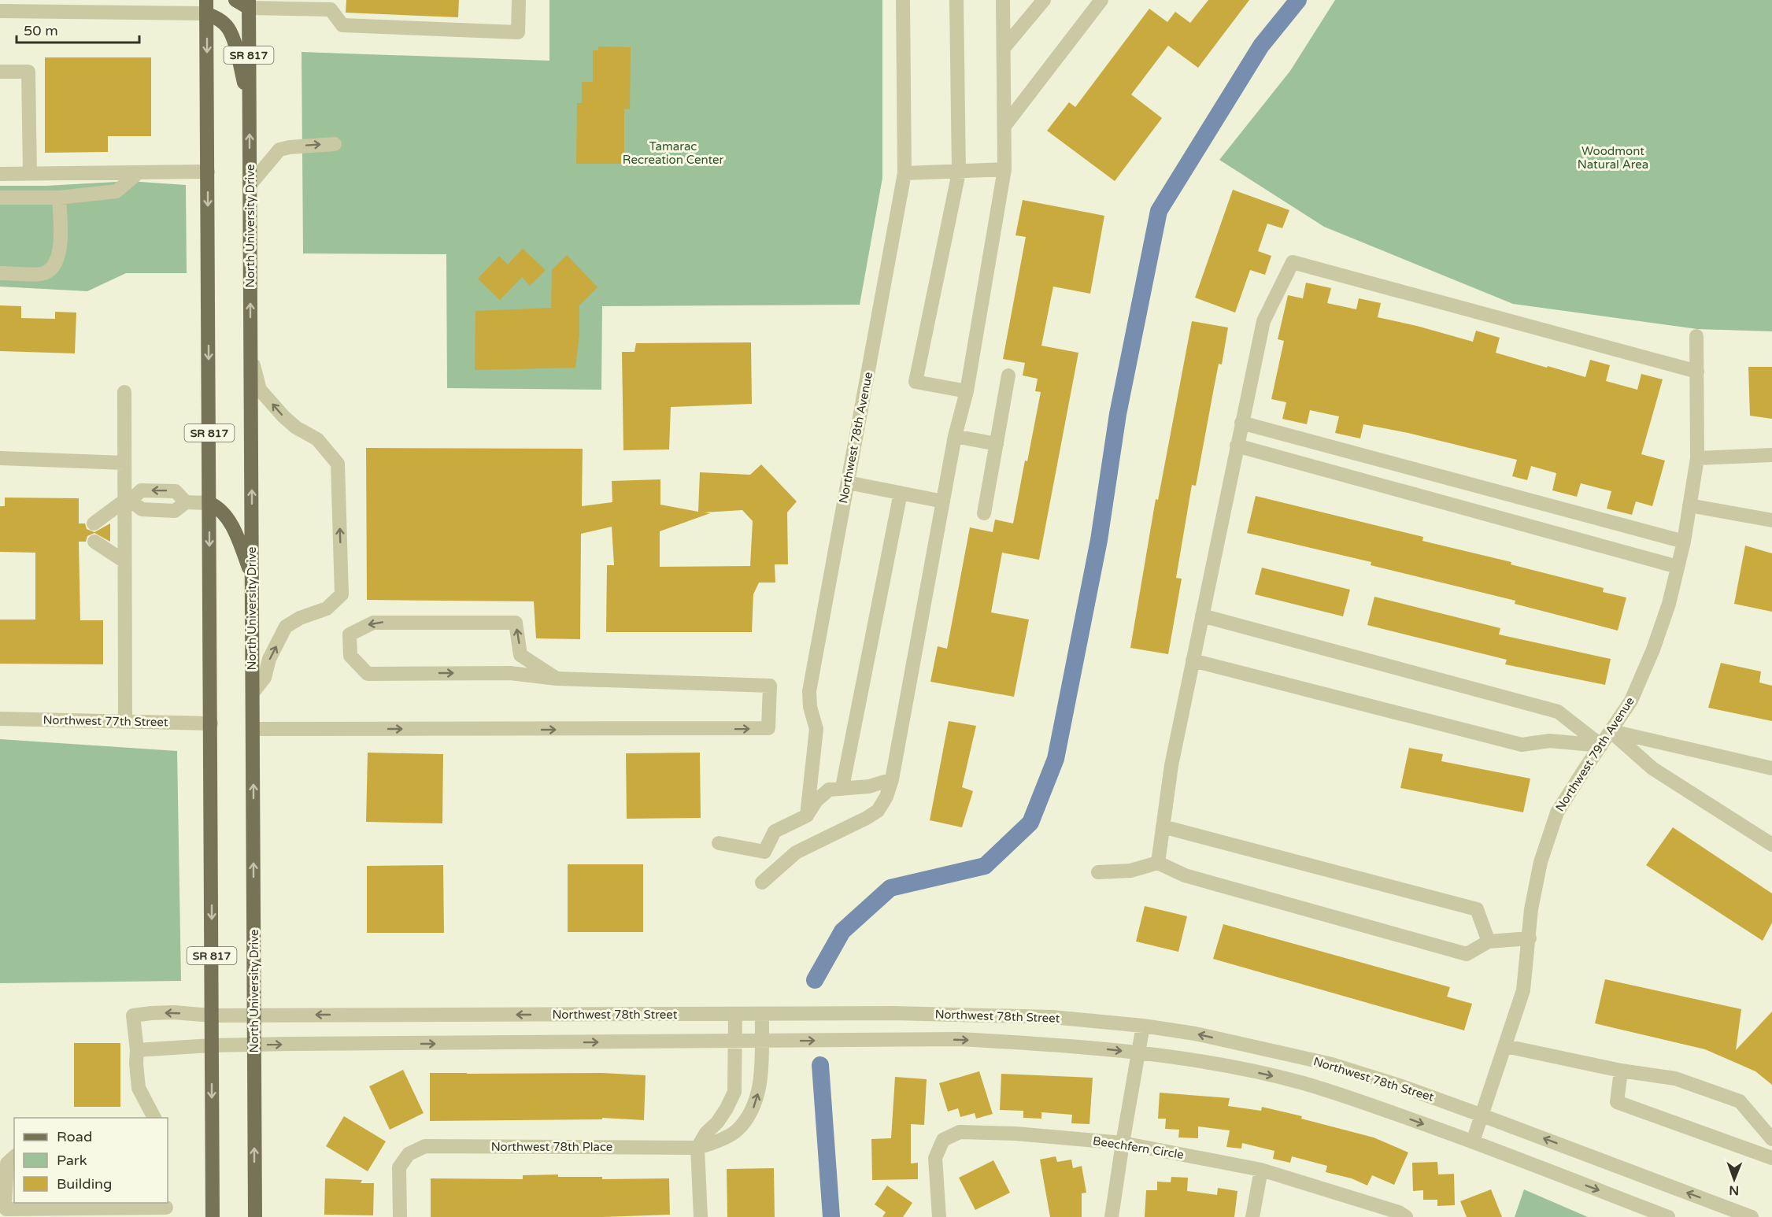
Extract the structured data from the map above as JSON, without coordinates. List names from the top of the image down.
{
  "streets": {
    "main road": ["SR 817", "North University Drive"],
    "street": [
      "Northwest 78th Avenue",
      "Northwest 77th Street",
      "Northwest 79th Avenue",
      "Northwest 78th Street",
      "Northwest 78th Place",
      "Beechfern Circle"
    ]
  },
  "crossings": [
    ["SR 817", "Northwest 77th Street"],
    ["SR 817", "Northwest 78th Street"],
    ["North University Drive", "Northwest 78th Street"],
    ["Northwest 79th Avenue", "Northwest 78th Street"]
  ],
  "parks": ["Tamarac Recreation Center", "Woodmont Natural Area"],
  "legend": ["Road", "Park", "Building"],
  "scale_bar": "50 m",
  "north": "bottom"
}
